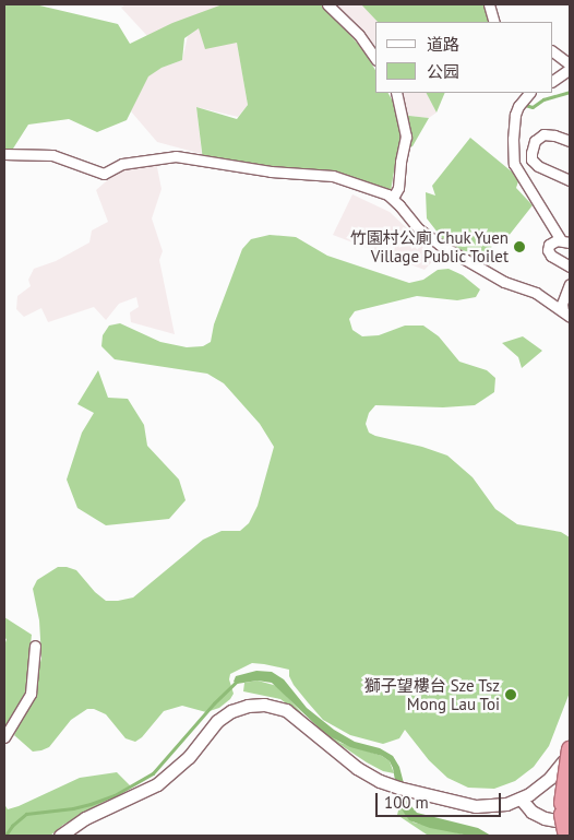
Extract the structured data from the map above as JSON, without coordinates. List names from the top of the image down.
{
  "places": ["竹園村公廁 Chuk Yuen Village Public Toilet", "獅子望樓台 Sze Tsz Mong Lau Toi"],
  "legend": ["道路", "公园"],
  "scale_bar": "100 m"
}
